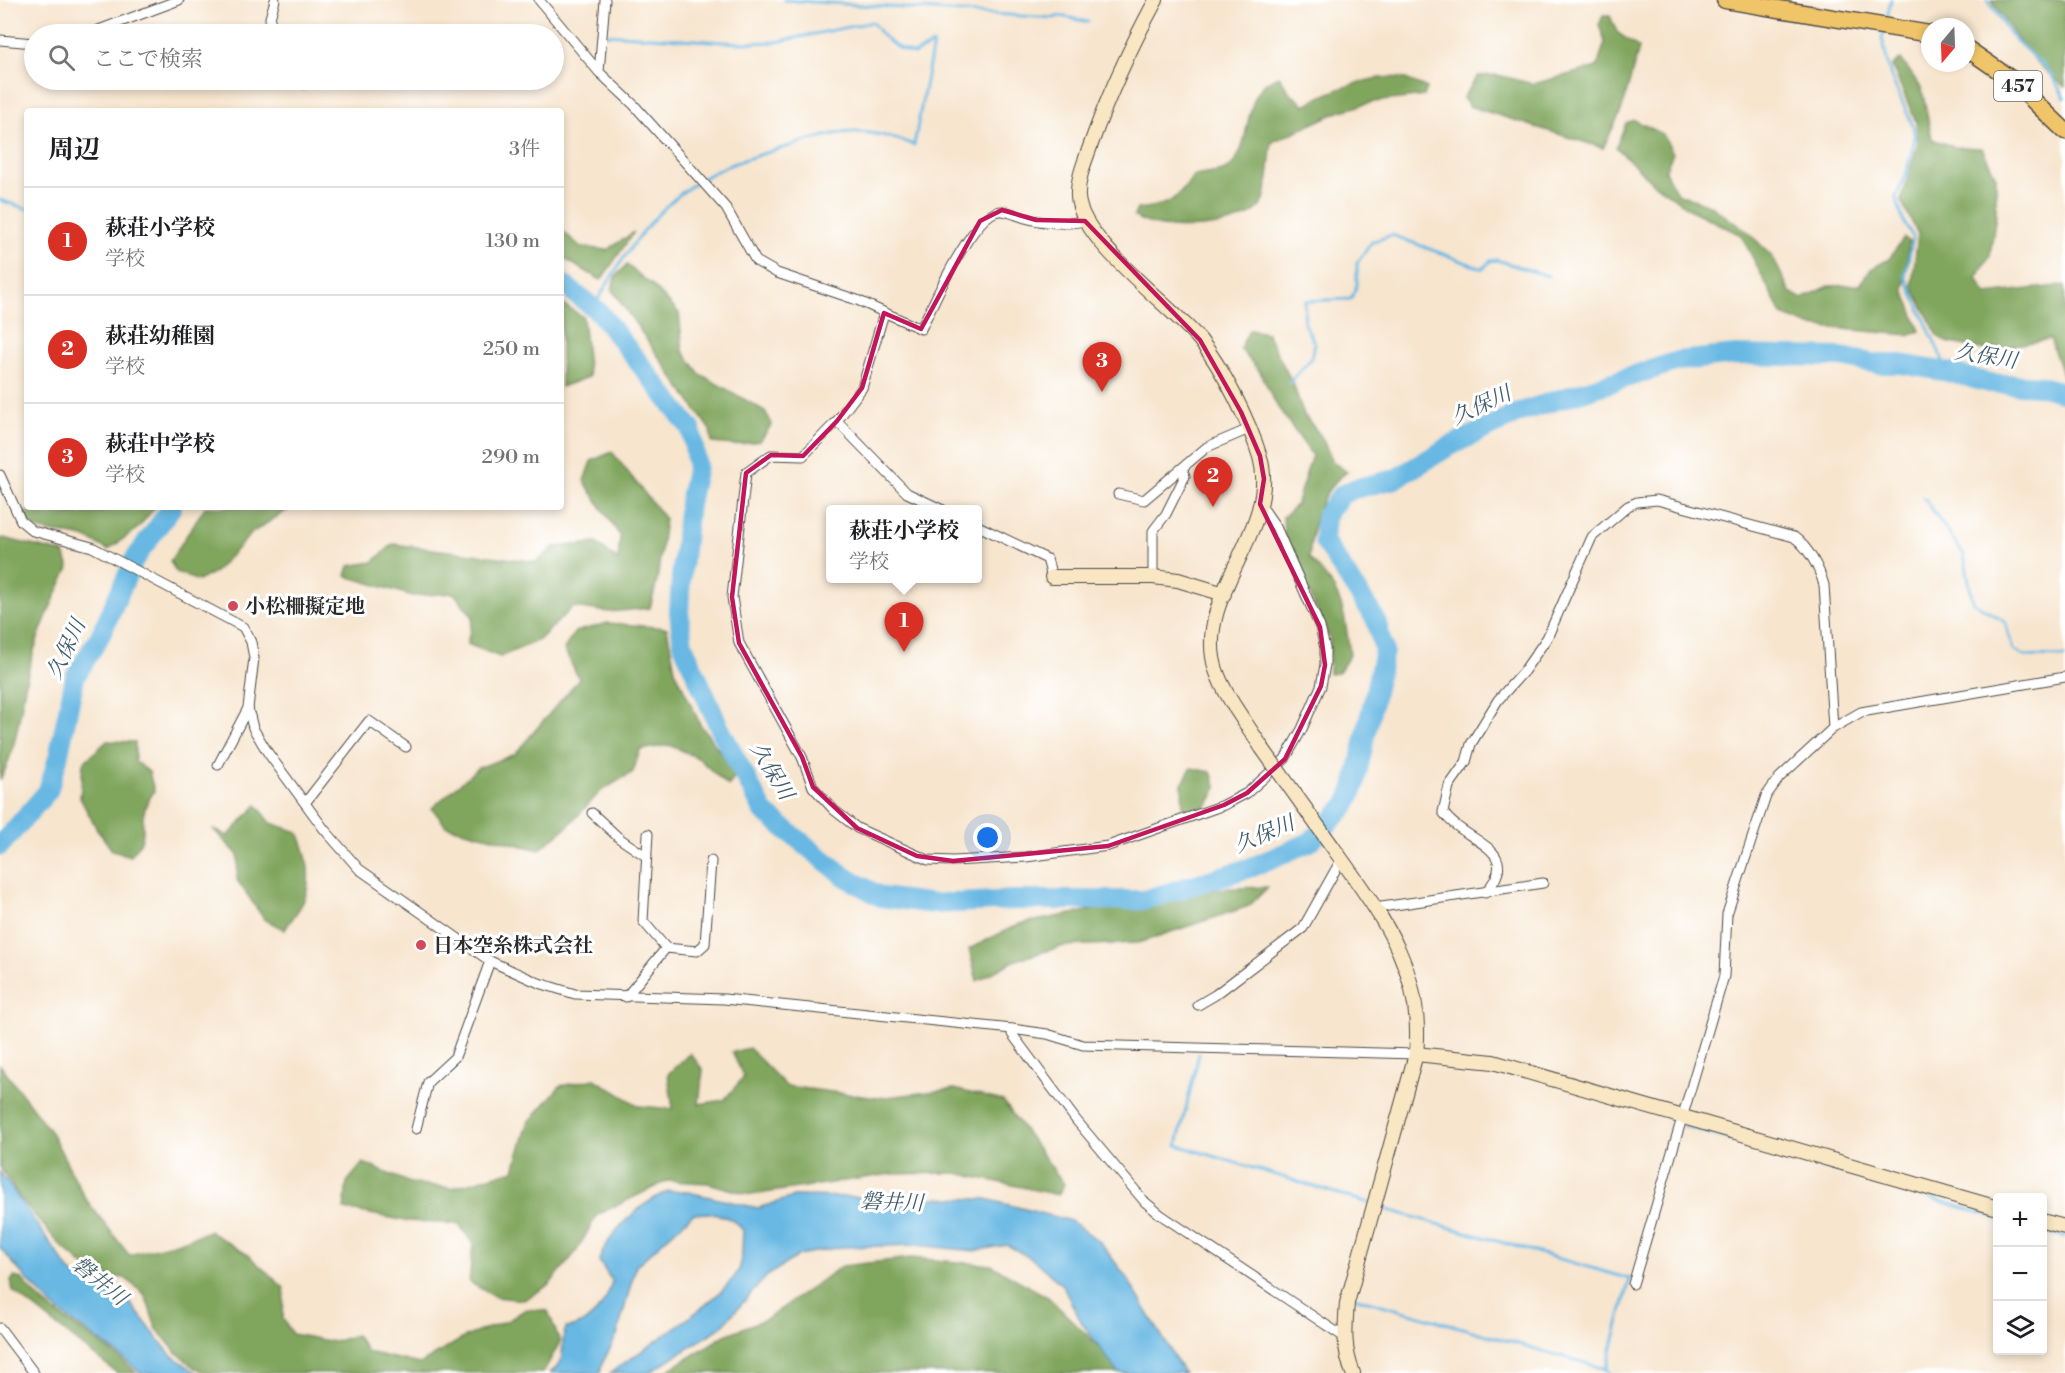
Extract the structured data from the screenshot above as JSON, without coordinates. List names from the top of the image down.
{
  "streets": {
    "highway": ["457"]
  },
  "water": ["久保川", "磐井川"],
  "places": ["小松柵擬定地", "日本空糸株式会社"],
  "north": "bottom",
  "page": {
    "search": "ここで検索",
    "heading": ["周辺", "3件"],
    "list": [
      {
        "mark": "1",
        "name": "萩荘小学校",
        "note": "学校",
        "value": "130 m"
      },
      {
        "mark": "2",
        "name": "萩荘幼稚園",
        "note": "学校",
        "value": "250 m"
      },
      {
        "mark": "3",
        "name": "萩荘中学校",
        "note": "学校",
        "value": "290 m"
      }
    ],
    "pins": ["3", "2", "1"],
    "popup": ["萩荘小学校", "学校"],
    "map_buttons": ["+", "−"]
  }
}
